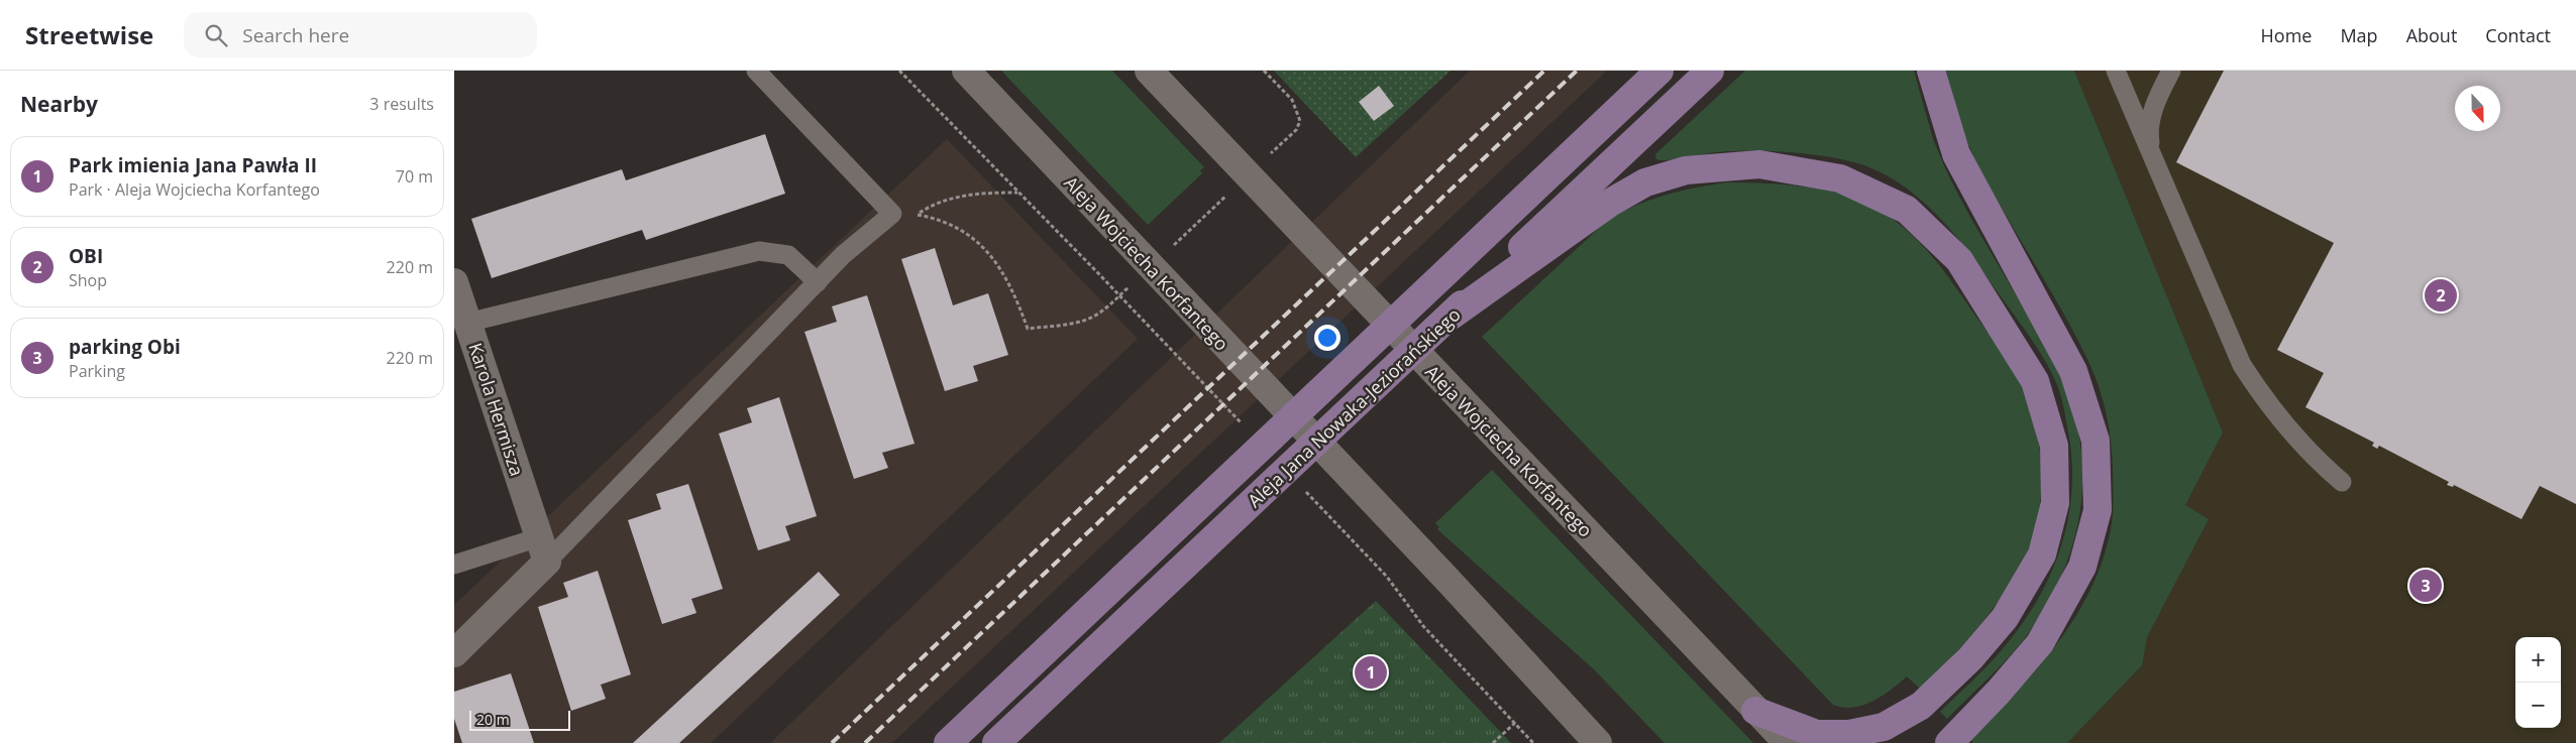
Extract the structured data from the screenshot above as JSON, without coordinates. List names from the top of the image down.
{
  "streets": {
    "main road": ["Aleja Wojciecha Korfantego", "Aleja Jana Nowaka-Jeziorańskiego", "Karola Hermisza"]
  },
  "scale_bar": "20 m",
  "north": "bottom",
  "page": {
    "header": "Streetwise",
    "search": "Search here",
    "nav": [
      "Home",
      "Map",
      "About",
      "Contact"
    ],
    "heading": ["Nearby", "3 results"],
    "list": [
      {
        "mark": "1",
        "name": "Park imienia Jana Pawła II",
        "note": "Park · Aleja Wojciecha Korfantego",
        "value": "70 m"
      },
      {
        "mark": "2",
        "name": "OBI",
        "note": "Shop",
        "value": "220 m"
      },
      {
        "mark": "3",
        "name": "parking Obi",
        "note": "Parking",
        "value": "220 m"
      }
    ],
    "pins": ["2", "3", "1"],
    "map_buttons": ["+", "−"],
    "scale": "20 m"
  }
}
